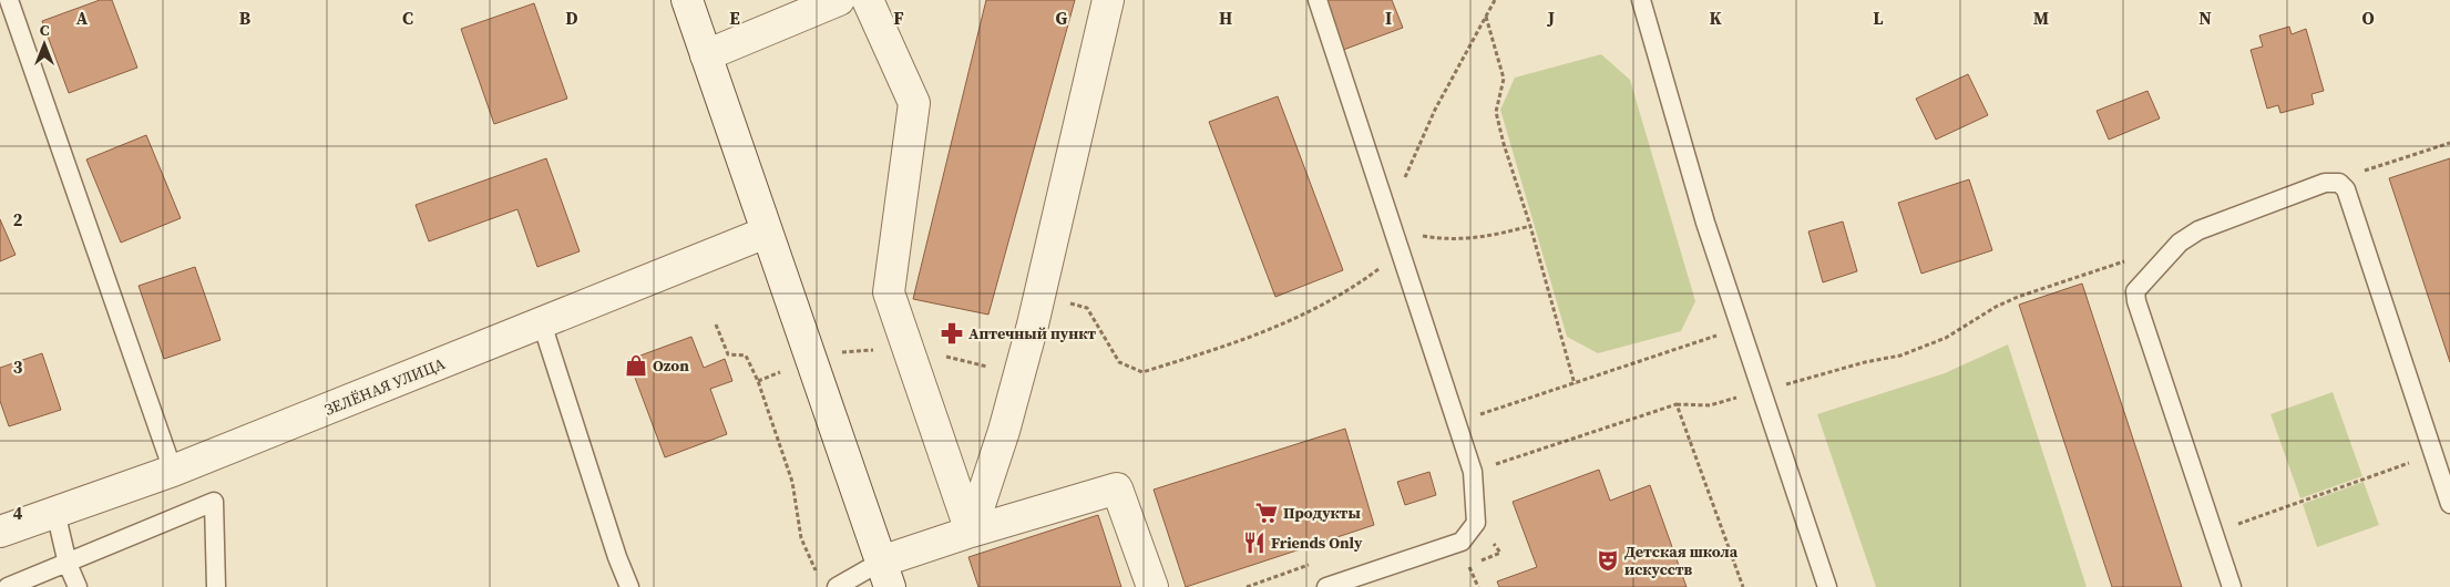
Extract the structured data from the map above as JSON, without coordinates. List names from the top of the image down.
{
  "streets": {
    "street": ["ЗЕЛЁНАЯ УЛИЦА"]
  },
  "places": {
    "pharmacy": ["Аптечный пункт"],
    "shop": ["Ozon"],
    "supermarket": ["Продукты"],
    "restaurant": ["Friends Only"],
    "theatre": ["Детская школа искусств"]
  },
  "north": "top",
  "grid": {
    "columns": [
      "A",
      "B",
      "C",
      "D",
      "E",
      "F",
      "G",
      "H",
      "I",
      "J",
      "K",
      "L",
      "M",
      "N",
      "O"
    ],
    "rows": ["2", "3", "4"]
  }
}
